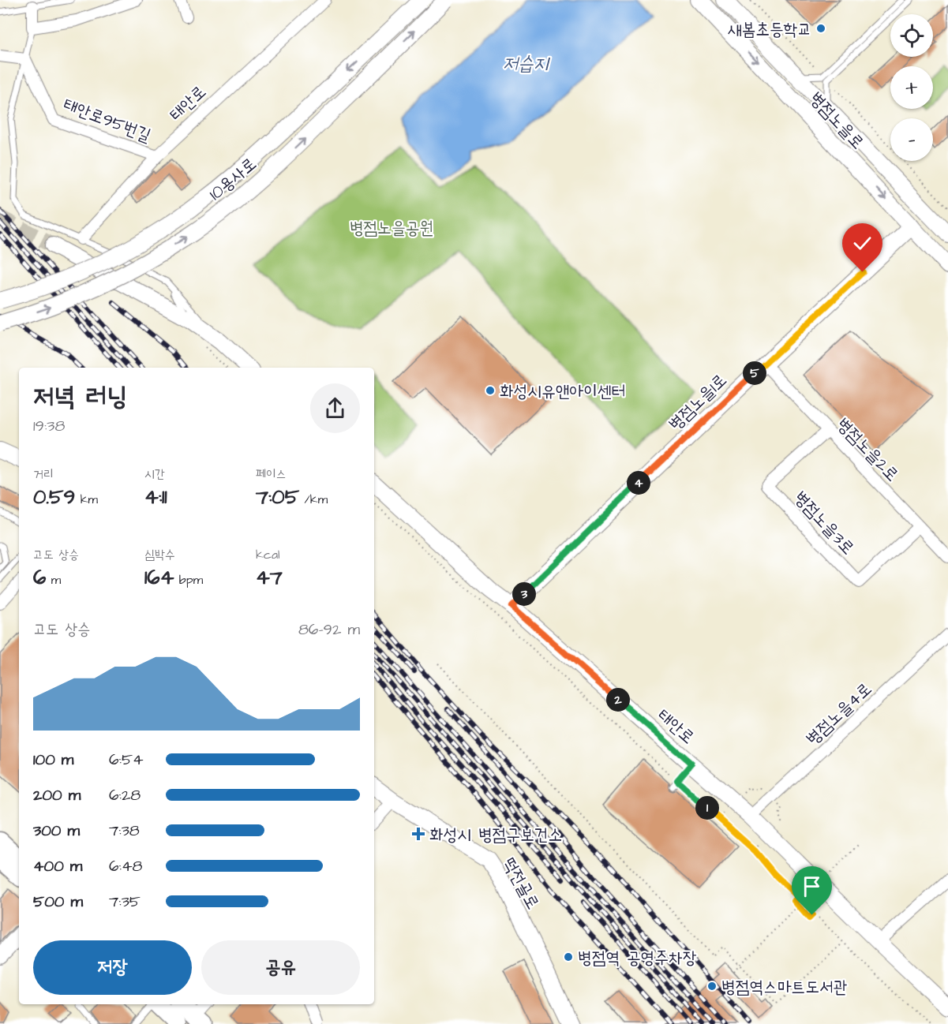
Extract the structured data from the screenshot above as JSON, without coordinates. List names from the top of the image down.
{
  "streets": {
    "street": [
      "태안로",
      "태안로95번길",
      "병점노을로",
      "10용사로",
      "병점노을1로",
      "병점노을2로",
      "병점노을3로",
      "병점노을4로",
      "떡전골로"
    ]
  },
  "crossings": [
    ["태안로", "태안로95번길"],
    ["태안로", "병점노을1로"],
    ["태안로", "병점노을4로"],
    ["병점노을로", "병점노을1로"],
    ["병점노을1로", "병점노을2로"],
    ["병점노을2로", "병점노을3로"]
  ],
  "water": ["저습지"],
  "parks": ["병점노을공원"],
  "places": {
    "other": [
      "새봄초등학교",
      "화성시유앤아이센터",
      "병점역 공영주차장",
      "병점역스마트도서관"
    ],
    "health": ["화성시 병점구보건소"]
  },
  "page": {
    "map_buttons": ["+", "−"],
    "pins": [
      "5",
      "4",
      "3",
      "2",
      "1"
    ],
    "heading": ["저녁 러닝", "19:38"],
    "stats": [
      ["거리", "0.59 km"],
      ["시간", "4:11"],
      ["페이스", "7:05 /km"],
      ["고도 상승", "6 m"],
      ["심박수", "164 bpm"],
      ["kcal", "47"]
    ],
    "chart": ["고도 상승", "86–92 m"],
    "list": [
      {
        "name": "100 m",
        "note": "6:54"
      },
      {
        "name": "200 m",
        "note": "6:28"
      },
      {
        "name": "300 m",
        "note": "7:38"
      },
      {
        "name": "400 m",
        "note": "6:48"
      },
      {
        "name": "500 m",
        "note": "7:35"
      }
    ],
    "buttons": ["저장", "공유"]
  }
}
